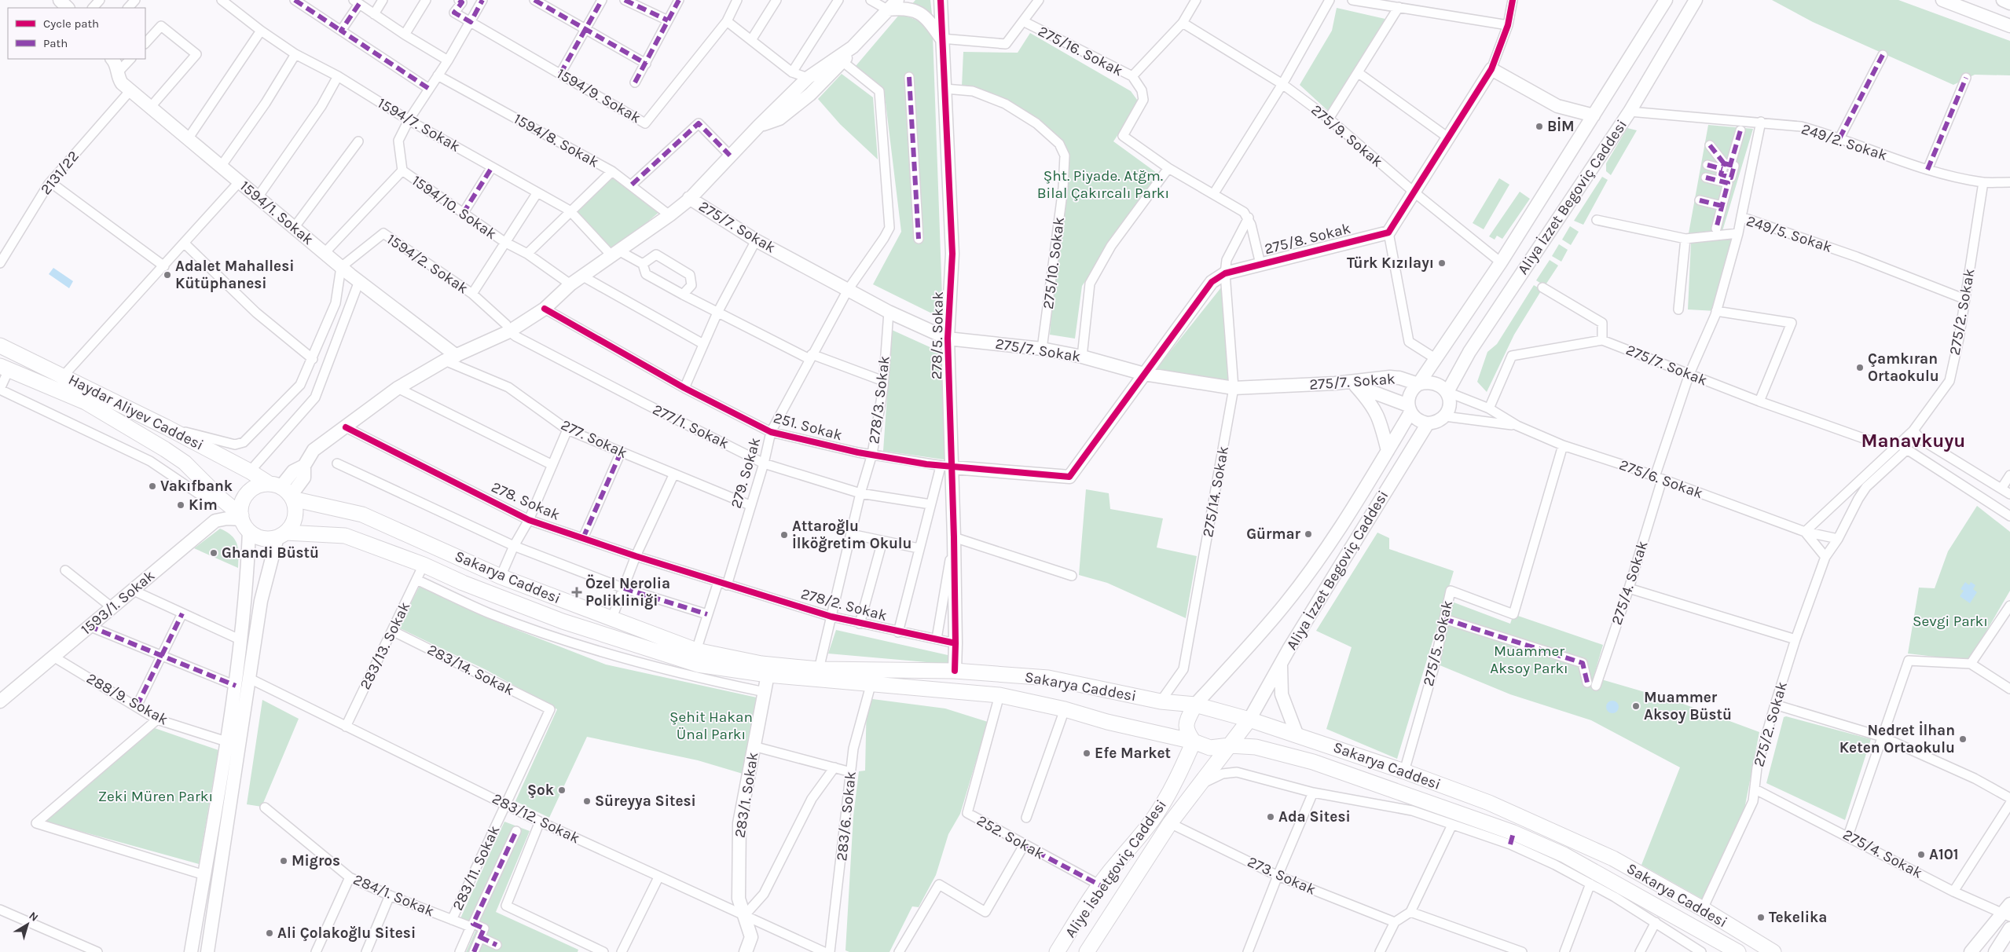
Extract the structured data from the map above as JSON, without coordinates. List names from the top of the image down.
{
  "streets": {
    "main road": [
      "Aliya İzzet Begoviç Caddesi",
      "1594/1. Sokak",
      "275/7. Sokak",
      "275/8. Sokak",
      "278/5. Sokak",
      "Haydar Aliyev Caddesi",
      "251. Sokak",
      "Sakarya Caddesi",
      "1593/1. Sokak",
      "283/1. Sokak",
      "Aliye İsbetgoviç Caddesi"
    ],
    "street": [
      "275/16. Sokak",
      "1594/9. Sokak",
      "1594/7. Sokak",
      "275/9. Sokak",
      "1594/8. Sokak",
      "249/2. Sokak",
      "2131/22",
      "1594/10. Sokak",
      "249/5. Sokak",
      "275/10. Sokak",
      "1594/2. Sokak",
      "275/2. Sokak",
      "278/3. Sokak",
      "277/1. Sokak",
      "277. Sokak",
      "279. Sokak",
      "275/6. Sokak",
      "275/14. Sokak",
      "278. Sokak",
      "275/4. Sokak",
      "278/2. Sokak",
      "275/5. Sokak",
      "283/13. Sokak",
      "283/14. Sokak",
      "288/9. Sokak",
      "283/6. Sokak",
      "283/12. Sokak",
      "252. Sokak",
      "283/11. Sokak",
      "273. Sokak",
      "284/1. Sokak"
    ]
  },
  "crossings": [
    ["275/16. Sokak", "275/14. Sokak"],
    ["1594/9. Sokak", "1594/10. Sokak"],
    ["1594/7. Sokak", "1594/10. Sokak"],
    ["275/9. Sokak", "Aliya İzzet Begoviç Caddesi"],
    ["1594/8. Sokak", "1594/10. Sokak"],
    ["249/2. Sokak", "Aliya İzzet Begoviç Caddesi"],
    ["249/2. Sokak", "275/2. Sokak"],
    ["2131/22", "1594/1. Sokak"],
    ["Aliya İzzet Begoviç Caddesi", "275/7. Sokak"],
    ["Aliya İzzet Begoviç Caddesi", "275/6. Sokak"],
    ["Aliya İzzet Begoviç Caddesi", "Sakarya Caddesi"],
    ["Aliya İzzet Begoviç Caddesi", "Aliye İsbetgoviç Caddesi"],
    ["1594/1. Sokak", "1594/2. Sokak"],
    ["1594/1. Sokak", "277. Sokak"],
    ["275/7. Sokak", "275/8. Sokak"],
    ["275/7. Sokak", "275/10. Sokak"],
    ["275/7. Sokak", "278/5. Sokak"],
    ["275/7. Sokak", "278/3. Sokak"],
    ["275/7. Sokak", "279. Sokak"],
    ["275/7. Sokak", "275/6. Sokak"],
    ["275/7. Sokak", "275/14. Sokak"],
    ["275/7. Sokak", "275/4. Sokak"],
    ["249/5. Sokak", "275/2. Sokak"],
    ["249/5. Sokak", "275/4. Sokak"],
    ["275/8. Sokak", "251. Sokak"],
    ["275/8. Sokak", "275/14. Sokak"],
    ["275/10. Sokak", "278/5. Sokak"],
    ["1594/2. Sokak", "277/1. Sokak"],
    ["275/2. Sokak", "275/6. Sokak"],
    ["275/2. Sokak", "Sakarya Caddesi"],
    ["275/2. Sokak", "275/4. Sokak"],
    ["278/5. Sokak", "277/1. Sokak"],
    ["278/5. Sokak", "251. Sokak"],
    ["278/5. Sokak", "Sakarya Caddesi"],
    ["278/5. Sokak", "278/2. Sokak"],
    ["278/3. Sokak", "277/1. Sokak"],
    ["278/3. Sokak", "251. Sokak"],
    ["278/3. Sokak", "Sakarya Caddesi"],
    ["278/3. Sokak", "278/2. Sokak"],
    ["Haydar Aliyev Caddesi", "Sakarya Caddesi"],
    ["Haydar Aliyev Caddesi", "1593/1. Sokak"],
    ["277/1. Sokak", "279. Sokak"],
    ["251. Sokak", "279. Sokak"],
    ["277. Sokak", "279. Sokak"],
    ["279. Sokak", "278. Sokak"],
    ["279. Sokak", "Sakarya Caddesi"],
    ["279. Sokak", "278/2. Sokak"],
    ["275/6. Sokak", "275/4. Sokak"],
    ["275/6. Sokak", "275/5. Sokak"],
    ["275/14. Sokak", "Sakarya Caddesi"],
    ["278. Sokak", "278/2. Sokak"],
    ["Sakarya Caddesi", "1593/1. Sokak"],
    ["Sakarya Caddesi", "275/5. Sokak"],
    ["Sakarya Caddesi", "283/13. Sokak"],
    ["Sakarya Caddesi", "283/1. Sokak"],
    ["Sakarya Caddesi", "283/6. Sokak"],
    ["Sakarya Caddesi", "252. Sokak"],
    ["Sakarya Caddesi", "Aliye İsbetgoviç Caddesi"],
    ["1593/1. Sokak", "288/9. Sokak"],
    ["283/13. Sokak", "283/14. Sokak"],
    ["283/13. Sokak", "283/12. Sokak"],
    ["283/14. Sokak", "283/11. Sokak"],
    ["283/1. Sokak", "283/12. Sokak"],
    ["283/12. Sokak", "283/11. Sokak"],
    ["252. Sokak", "Aliye İsbetgoviç Caddesi"],
    ["283/11. Sokak", "284/1. Sokak"],
    ["Aliye İsbetgoviç Caddesi", "273. Sokak"]
  ],
  "districts": ["Manavkuyu"],
  "parks": [
    "Şht. Piyade. Atğm. Bilal Çakırcalı Parkı",
    "Sevgi Parkı",
    "Muammer Aksoy Parkı",
    "Şehit Hakan Ünal Parkı",
    "Zeki Müren Parkı"
  ],
  "places": {
    "other": [
      "BİM",
      "Türk Kızılayı",
      "Adalet Mahallesi Kütüphanesi",
      "Çamkıran Ortaokulu",
      "Vakıfbank",
      "Kim",
      "Gürmar",
      "Attaroğlu İlköğretim Okulu",
      "Ghandi Büstü",
      "Muammer Aksoy Büstü",
      "Nedret İlhan Keten Ortaokulu",
      "Efe Market",
      "Şok",
      "Süreyya Sitesi",
      "Ada Sitesi",
      "A101",
      "Migros",
      "Tekelika",
      "Ali Çolakoğlu Sitesi"
    ],
    "health": ["Özel Nerolia Polikliniği"]
  },
  "legend": ["Cycle path", "Path"],
  "north": "top right"
}
